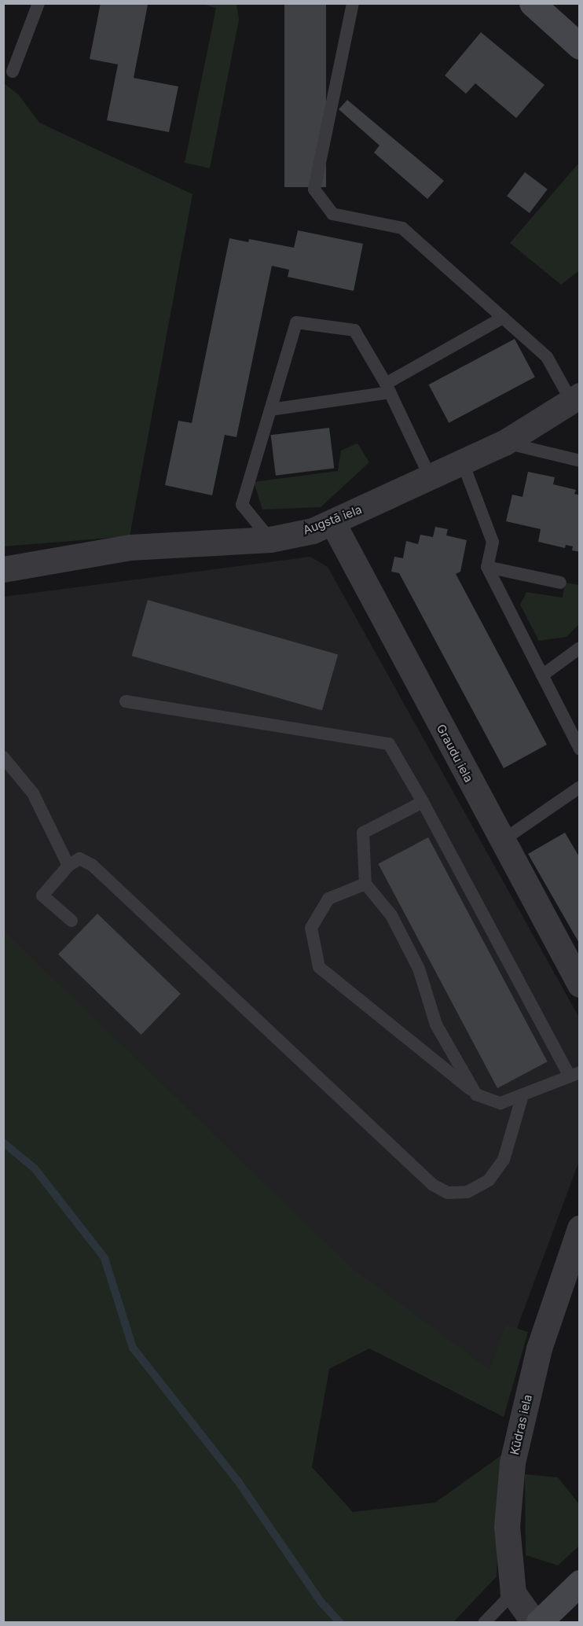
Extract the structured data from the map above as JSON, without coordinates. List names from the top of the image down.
{
  "streets": {
    "street": ["Augstā iela", "Graudu iela", "Kūdras iela"]
  },
  "crossings": [
    ["Augstā iela", "Graudu iela"]
  ]
}
